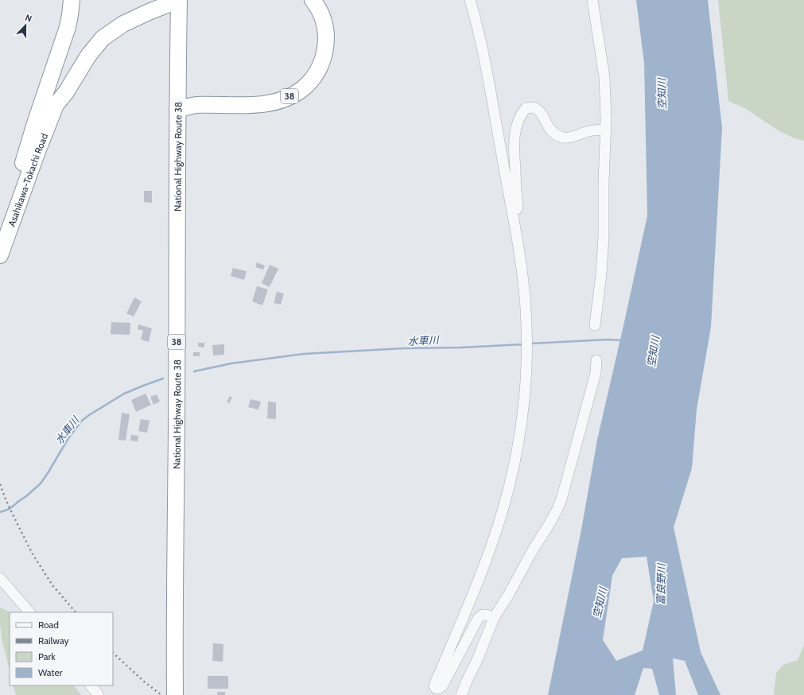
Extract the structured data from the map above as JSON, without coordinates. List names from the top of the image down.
{
  "streets": {
    "highway": ["38", "National Highway Route 38", "Asahikawa-Tokachi Road"]
  },
  "crossings": [
    ["38", "National Highway Route 38"],
    ["National Highway Route 38", "Asahikawa-Tokachi Road"]
  ],
  "water": ["空知川", "水車川", "富良野川"],
  "legend": [
    "Road",
    "Railway",
    "Park",
    "Water"
  ],
  "north": "top"
}
